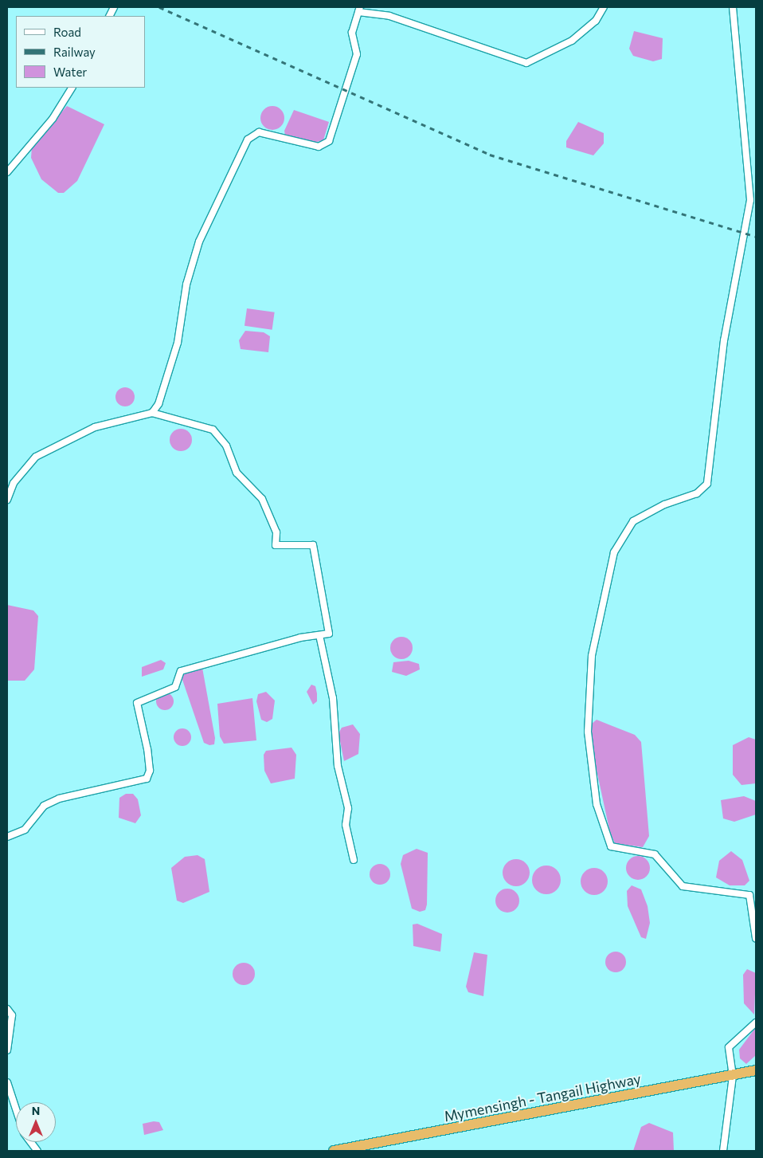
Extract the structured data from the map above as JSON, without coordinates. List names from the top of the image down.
{
  "streets": {
    "highway": ["Mymensingh - Tangail Highway"]
  },
  "legend": ["Road", "Railway", "Water"],
  "north": "top"
}
